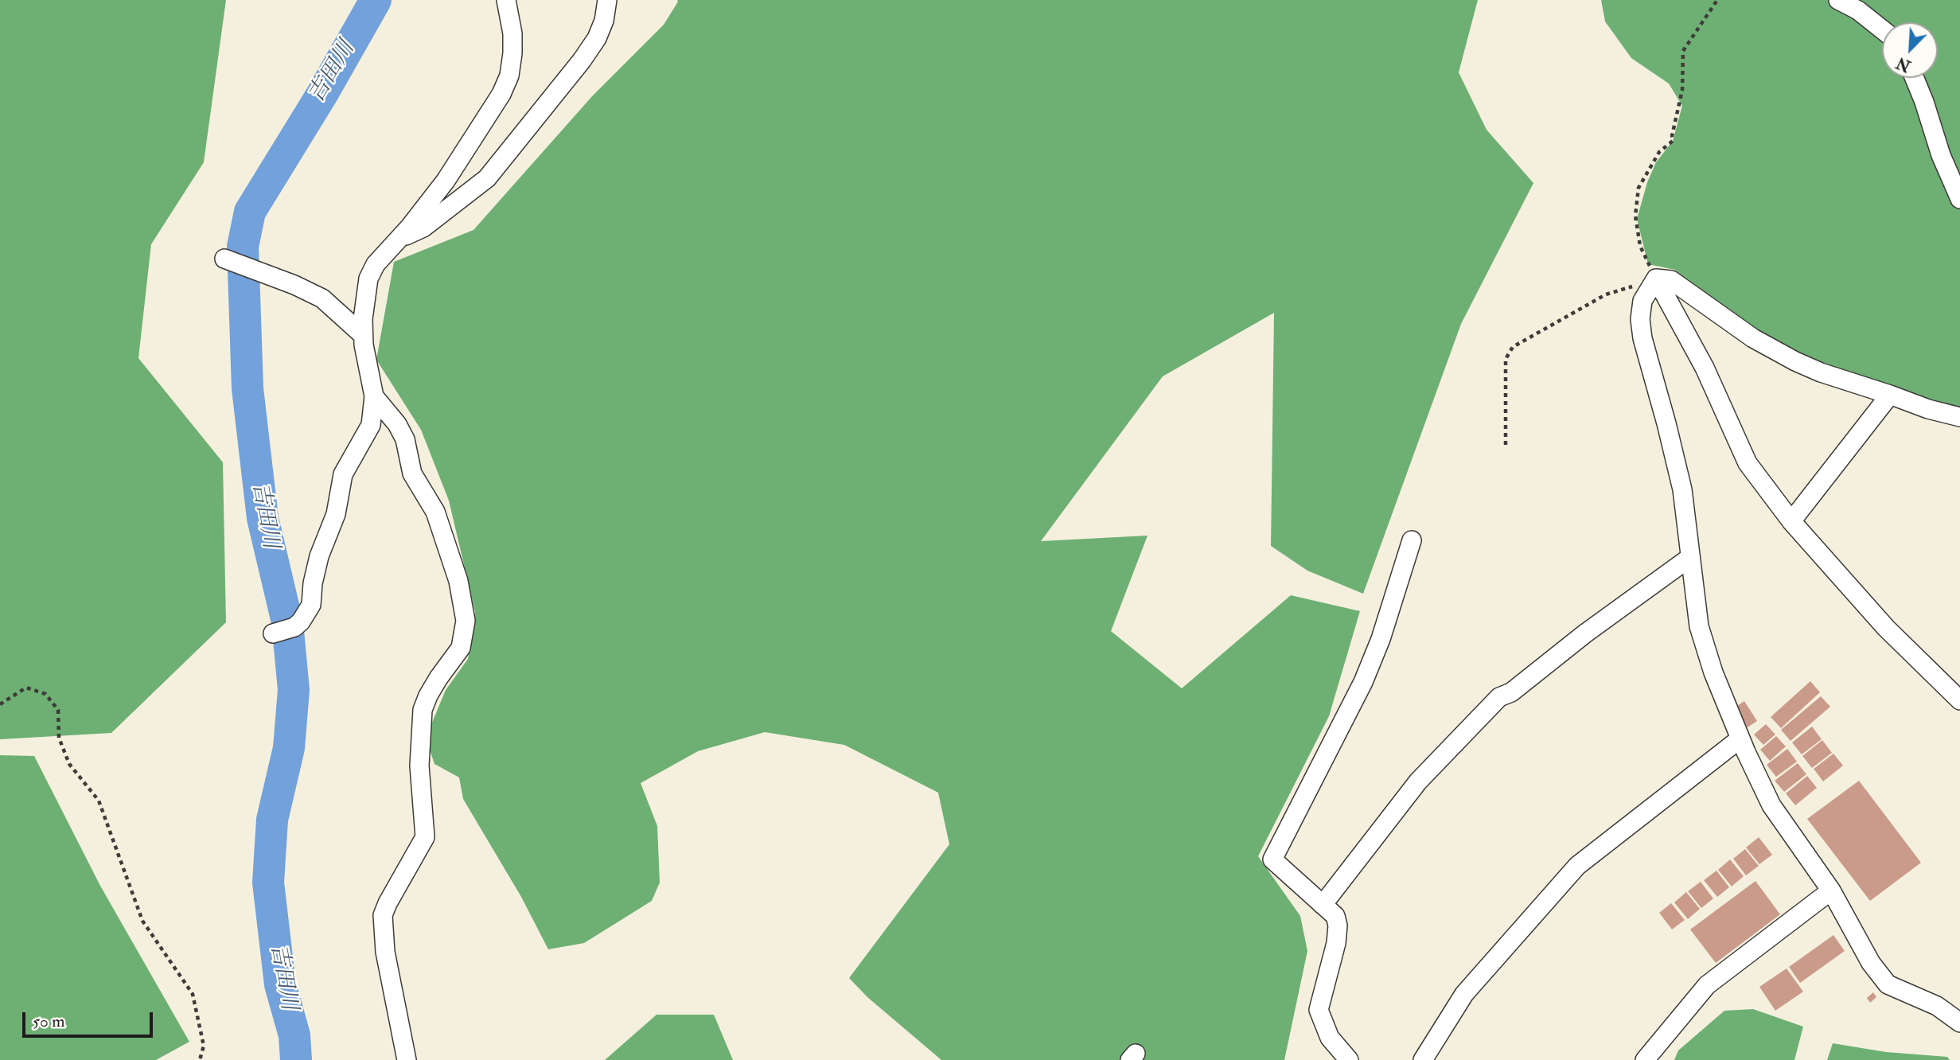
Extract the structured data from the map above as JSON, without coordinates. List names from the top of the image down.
{
  "water": ["吉田川"],
  "scale_bar": "50 m",
  "north": "bottom left"
}
